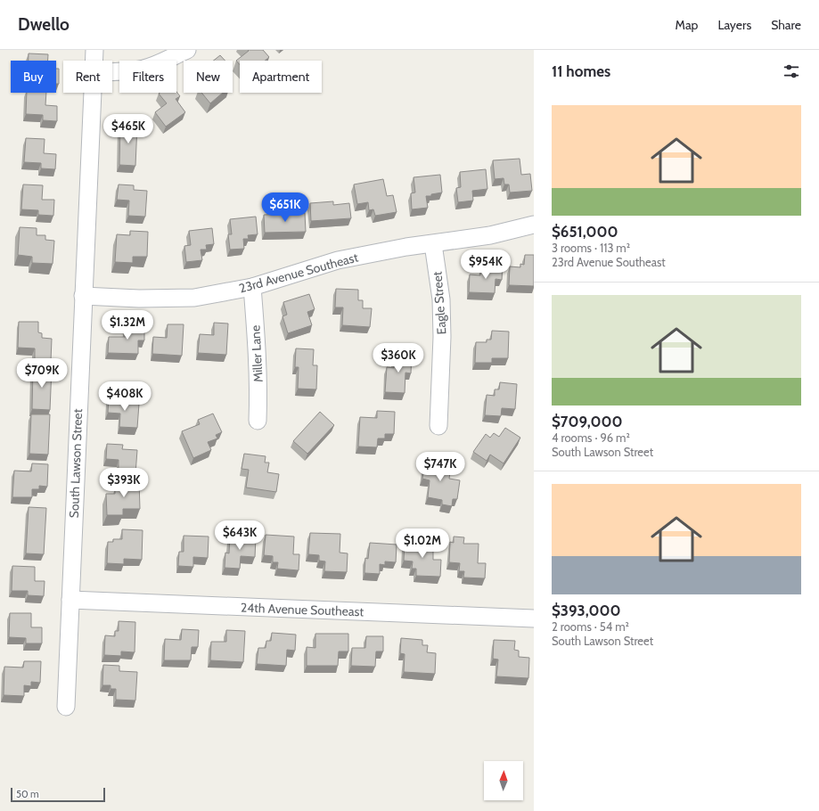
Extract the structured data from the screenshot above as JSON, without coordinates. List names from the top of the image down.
{
  "streets": {
    "street": [
      "23rd Avenue Southeast",
      "Eagle Street",
      "Miller Lane",
      "South Lawson Street",
      "24th Avenue Southeast"
    ]
  },
  "crossings": [
    ["23rd Avenue Southeast", "Eagle Street"],
    ["23rd Avenue Southeast", "Miller Lane"],
    ["23rd Avenue Southeast", "South Lawson Street"],
    ["South Lawson Street", "24th Avenue Southeast"]
  ],
  "scale_bar": "50 m",
  "north": "top",
  "page": {
    "header": "Dwello",
    "nav": ["Map", "Layers", "Share"],
    "heading": "11 homes",
    "chip": [
      "Buy",
      "Rent",
      "Filters",
      "New",
      "Apartment"
    ],
    "list": [
      {
        "name": "$651,000",
        "note": "3 rooms · 113 m² · 23rd Avenue Southeast"
      },
      {
        "name": "$709,000",
        "note": "4 rooms · 96 m² · South Lawson Street"
      },
      {
        "name": "$393,000",
        "note": "2 rooms · 54 m² · South Lawson Street"
      }
    ],
    "price": [
      "$465K",
      "$651K",
      "$954K",
      "$1.32M",
      "$360K",
      "$709K",
      "$408K",
      "$747K",
      "$393K",
      "$643K",
      "$1.02M"
    ],
    "scale": "50 m"
  }
}
